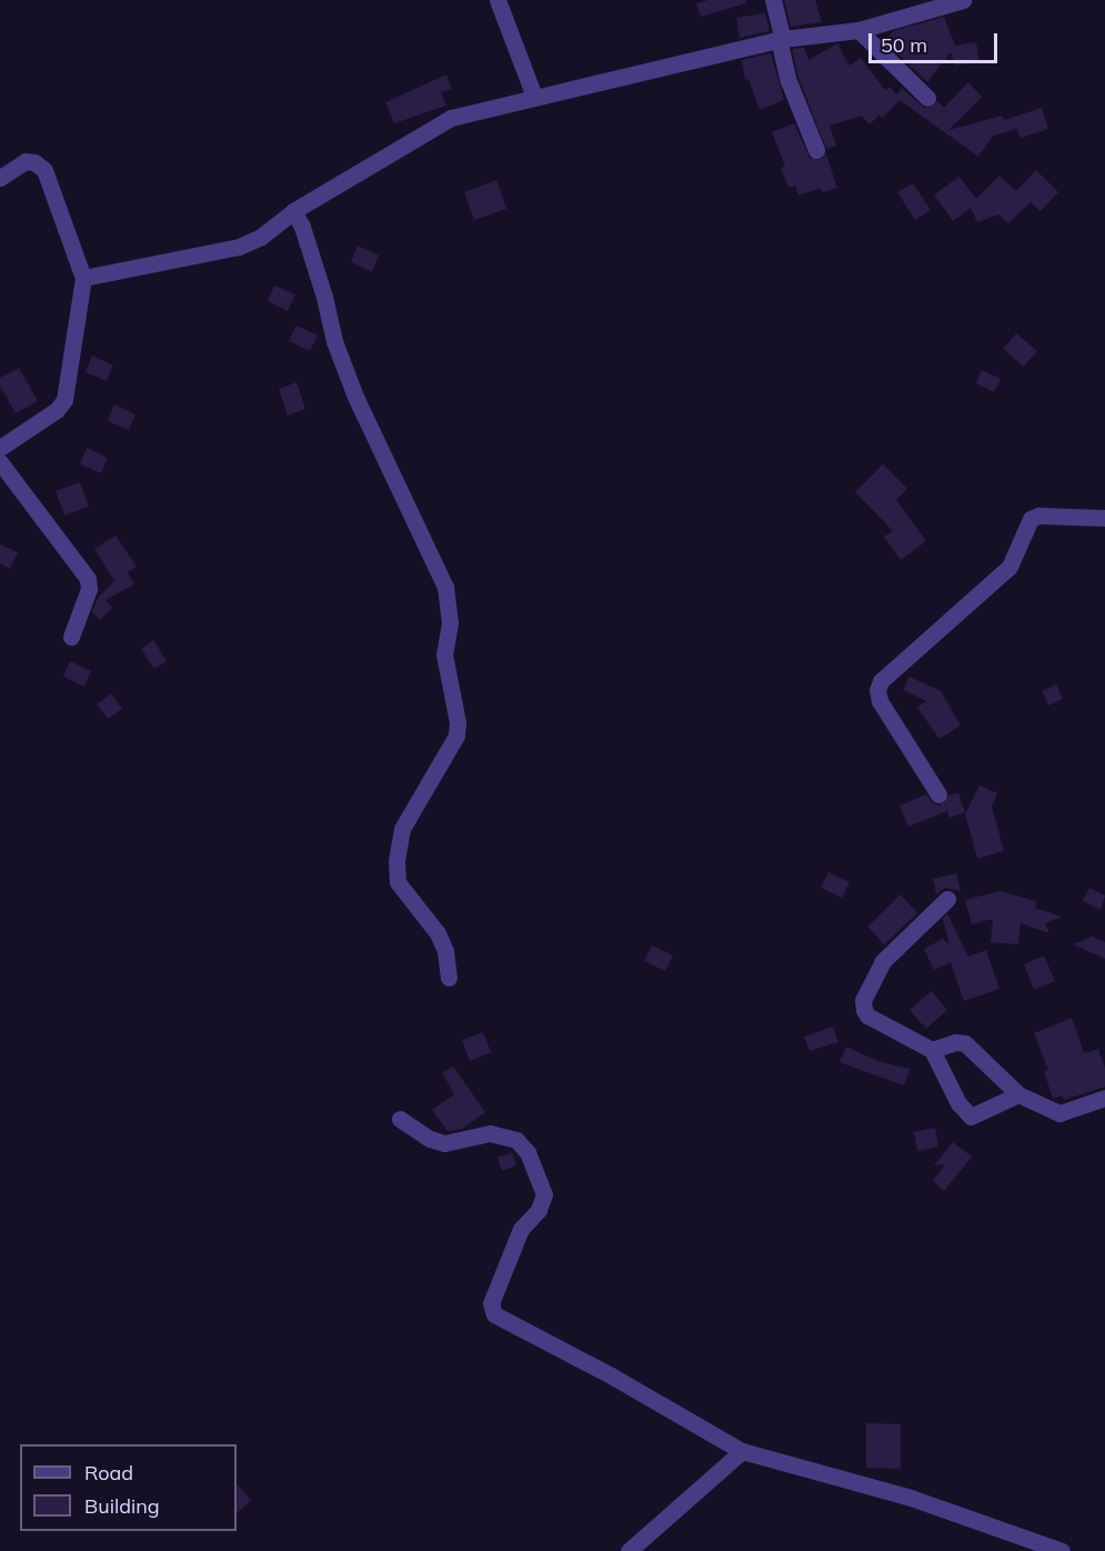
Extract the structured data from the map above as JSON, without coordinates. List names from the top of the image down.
{
  "legend": ["Road", "Building"],
  "scale_bar": "50 m"
}
